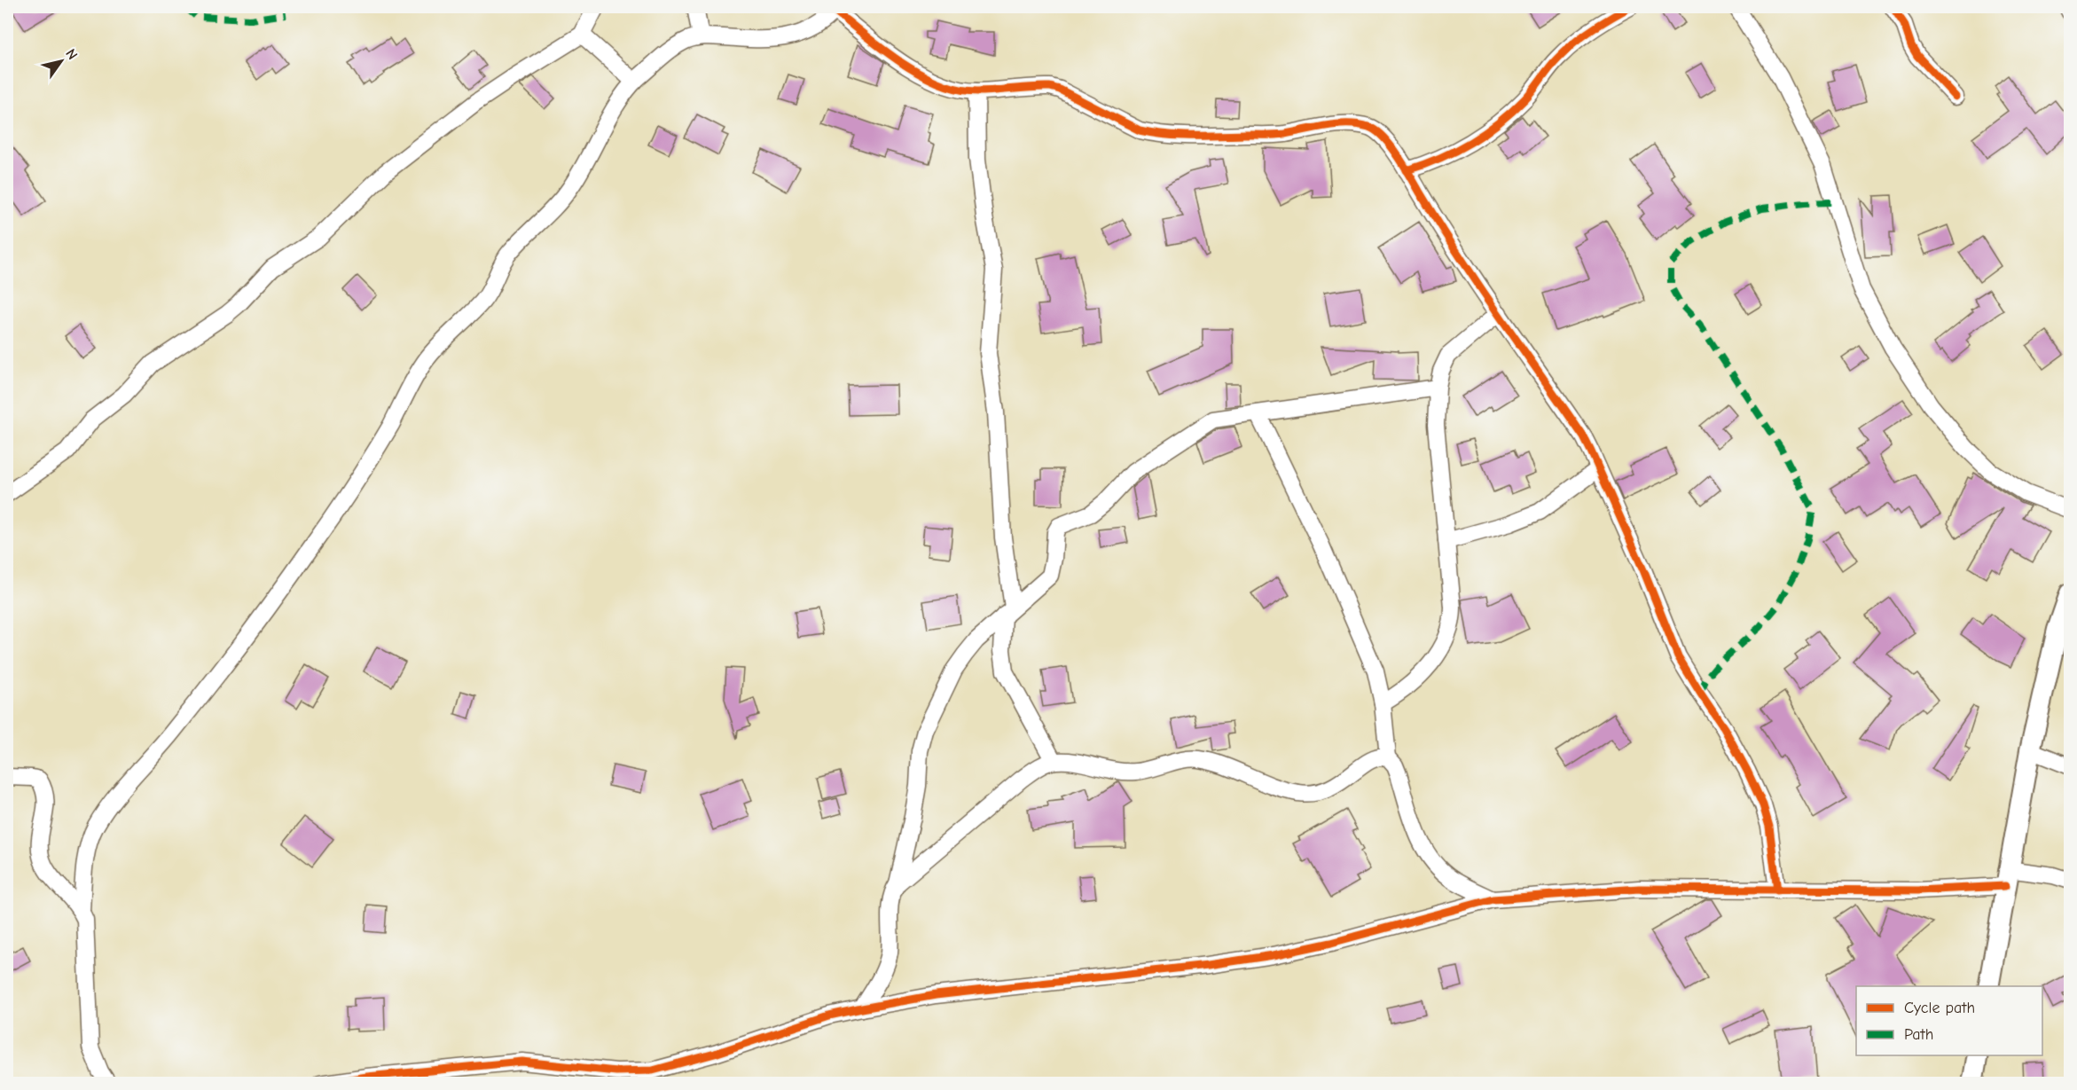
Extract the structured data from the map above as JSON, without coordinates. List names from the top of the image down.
{
  "legend": ["Cycle path", "Path"],
  "north": "top right"
}
